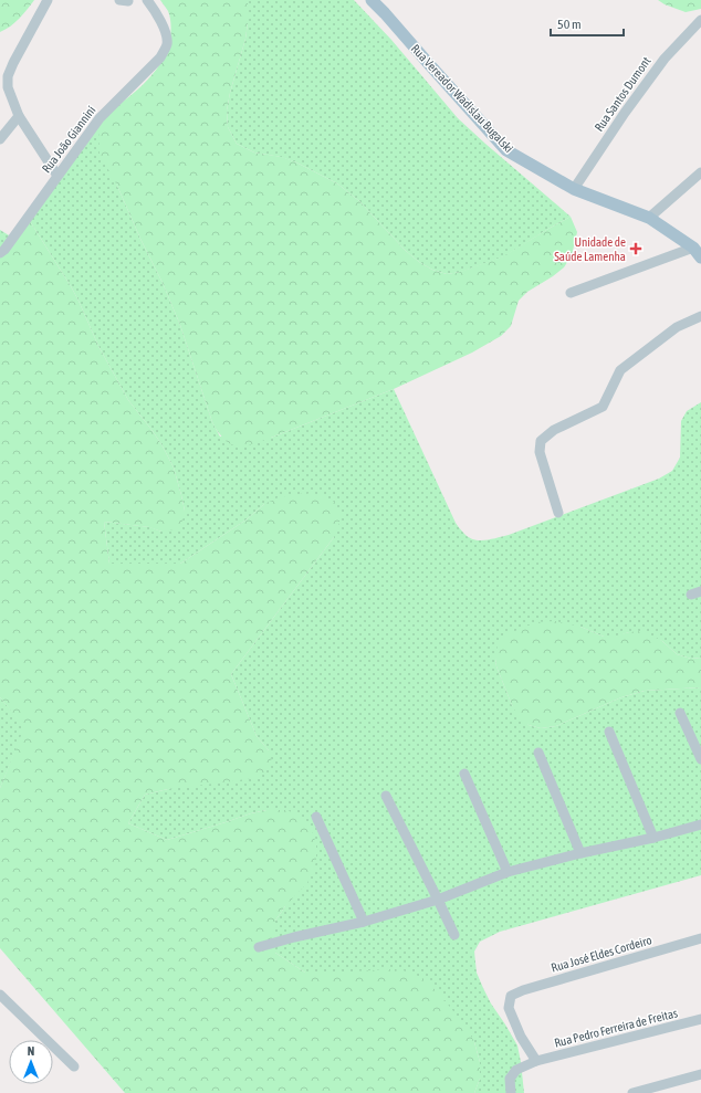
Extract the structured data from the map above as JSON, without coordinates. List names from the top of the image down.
{
  "streets": {
    "main road": ["Rua Vereador Wadislau Bugalski"],
    "street": [
      "Rua Santos Dumont",
      "Rua João Giannini",
      "Rua José Eldes Cordeiro",
      "Rua Pedro Ferreira de Freitas"
    ]
  },
  "crossings": [
    ["Rua Santos Dumont", "Rua Vereador Wadislau Bugalski"],
    ["Rua José Eldes Cordeiro", "Rua Pedro Ferreira de Freitas"]
  ],
  "places": {
    "health": ["Unidade de Saúde Lamenha"]
  },
  "scale_bar": "50 m",
  "north": "top"
}
